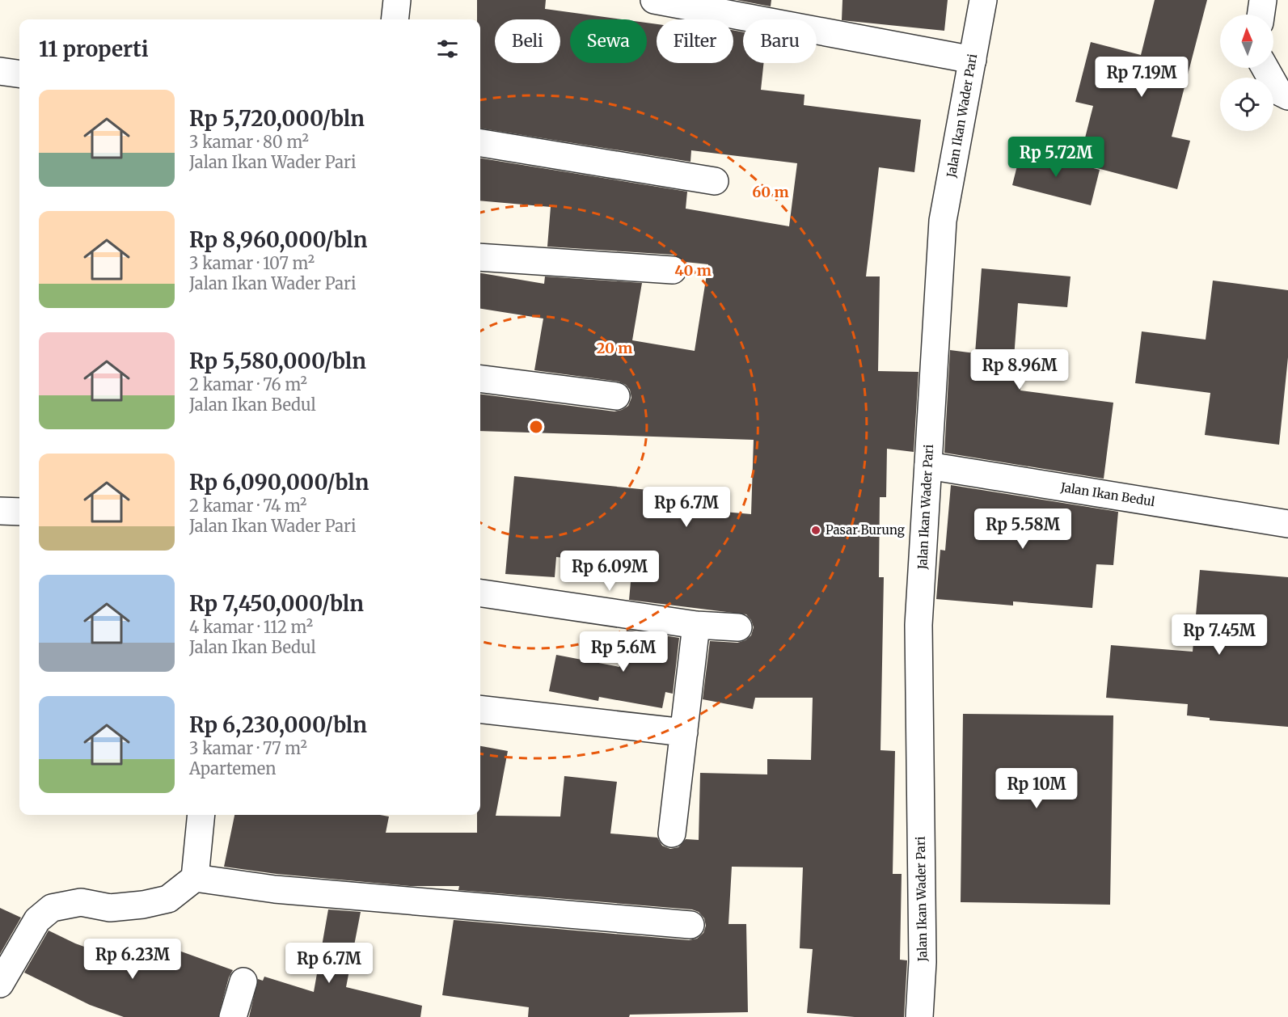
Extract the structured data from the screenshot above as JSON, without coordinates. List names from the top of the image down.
{
  "streets": {
    "street": ["Jalan Ikan Wader Pari", "Jalan Ikan Bedul"]
  },
  "crossings": [
    ["Jalan Ikan Wader Pari", "Jalan Ikan Bedul"]
  ],
  "places": ["Pasar Burung"],
  "north": "top",
  "page": {
    "chip": [
      "Beli",
      "Sewa",
      "Filter",
      "Baru"
    ],
    "heading": "11 properti",
    "price": [
      "Rp 7.19M",
      "Rp 5.72M",
      "Rp 8.96M",
      "Rp 6.7M",
      "Rp 5.58M",
      "Rp 6.09M",
      "Rp 7.45M",
      "Rp 5.6M",
      "Rp 10M",
      "Rp 6.23M",
      "Rp 6.7M"
    ],
    "list": [
      {
        "name": "Rp 5,720,000/bln",
        "note": "3 kamar · 80 m² · Jalan Ikan Wader Pari"
      },
      {
        "name": "Rp 8,960,000/bln",
        "note": "3 kamar · 107 m² · Jalan Ikan Wader Pari"
      },
      {
        "name": "Rp 5,580,000/bln",
        "note": "2 kamar · 76 m² · Jalan Ikan Bedul"
      },
      {
        "name": "Rp 6,090,000/bln",
        "note": "2 kamar · 74 m² · Jalan Ikan Wader Pari"
      },
      {
        "name": "Rp 7,450,000/bln",
        "note": "4 kamar · 112 m² · Jalan Ikan Bedul"
      },
      {
        "name": "Rp 6,230,000/bln",
        "note": "3 kamar · 77 m² · Apartemen"
      }
    ]
  },
  "rings": ["60 m", "40 m", "20 m"]
}
